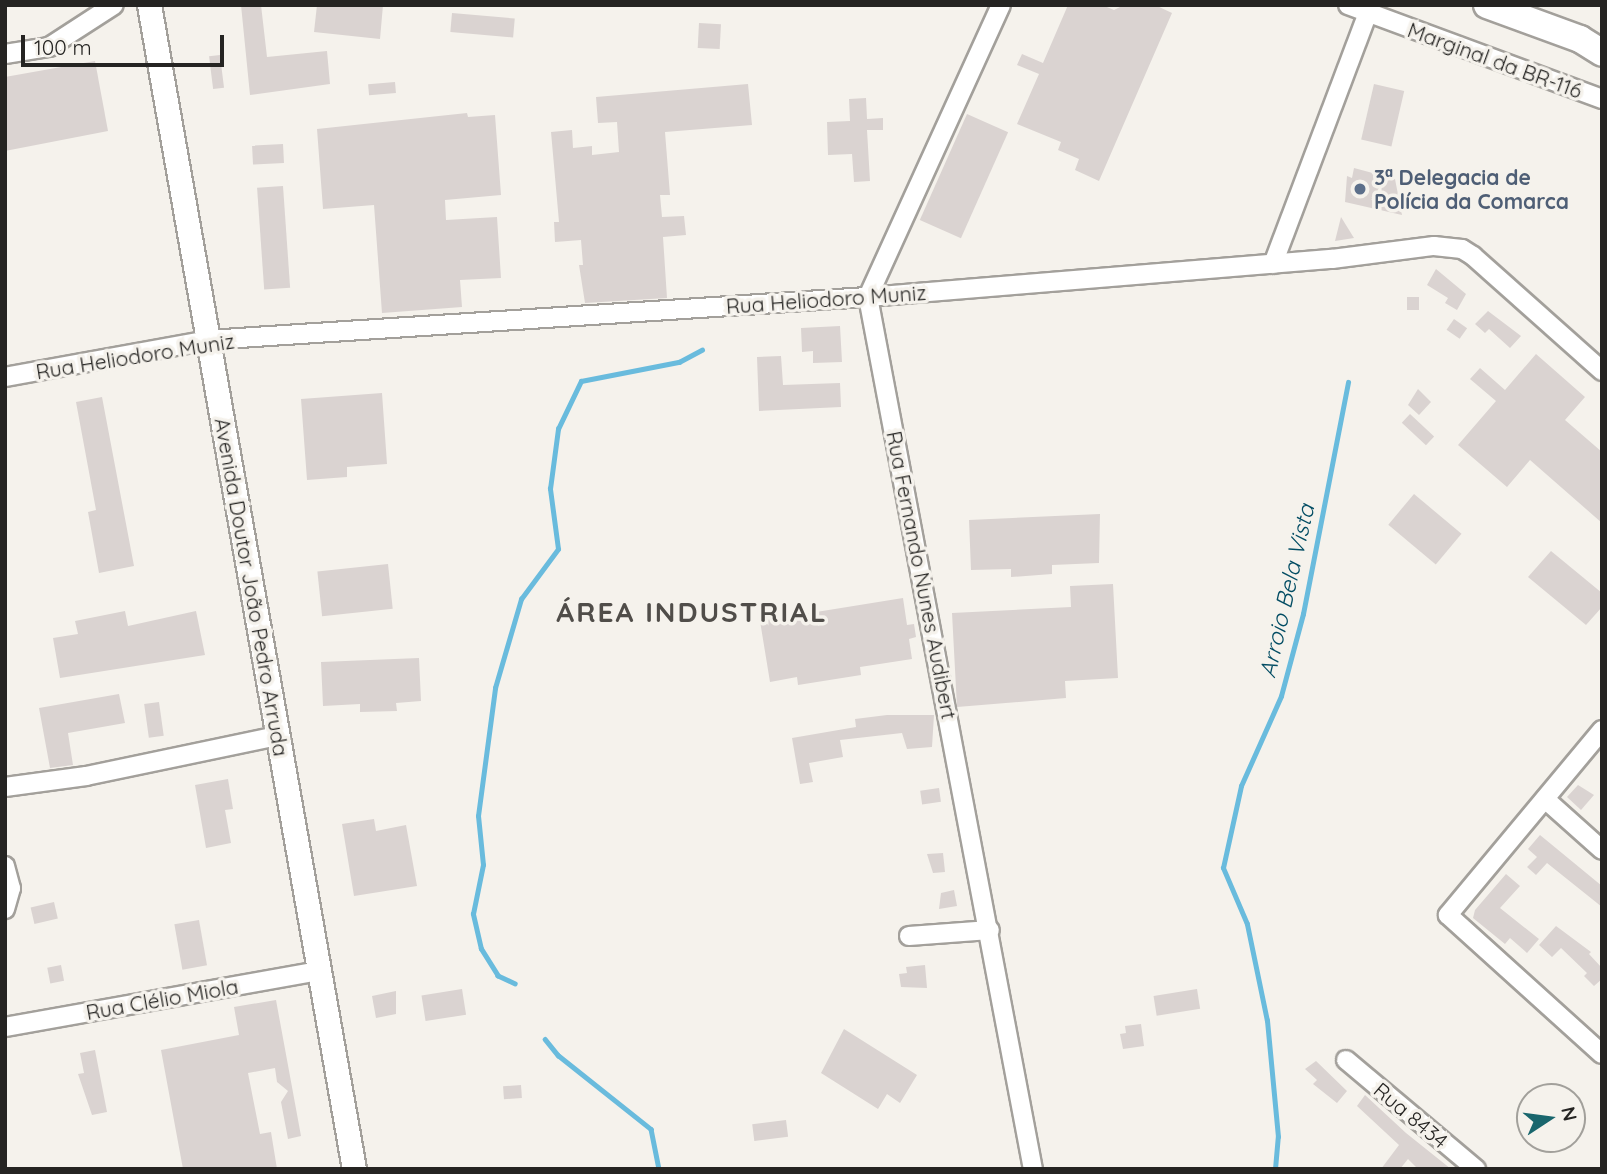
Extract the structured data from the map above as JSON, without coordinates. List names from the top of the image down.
{
  "streets": {
    "main road": ["Avenida Doutor João Pedro Arruda"],
    "street": [
      "Marginal da BR-116",
      "Rua Heliodoro Muniz",
      "Rua Fernando Nunes Audibert",
      "Rua Clélio Miola",
      "Rua 8434"
    ]
  },
  "crossings": [
    ["Rua Heliodoro Muniz", "Rua Fernando Nunes Audibert"],
    ["Rua Heliodoro Muniz", "Avenida Doutor João Pedro Arruda"],
    ["Avenida Doutor João Pedro Arruda", "Rua Clélio Miola"]
  ],
  "districts": ["ÁREA INDUSTRIAL"],
  "water": ["Arroio Bela Vista"],
  "places": ["3ª Delegacia de Polícia da Comarca"],
  "scale_bar": "100 m",
  "north": "right"
}
